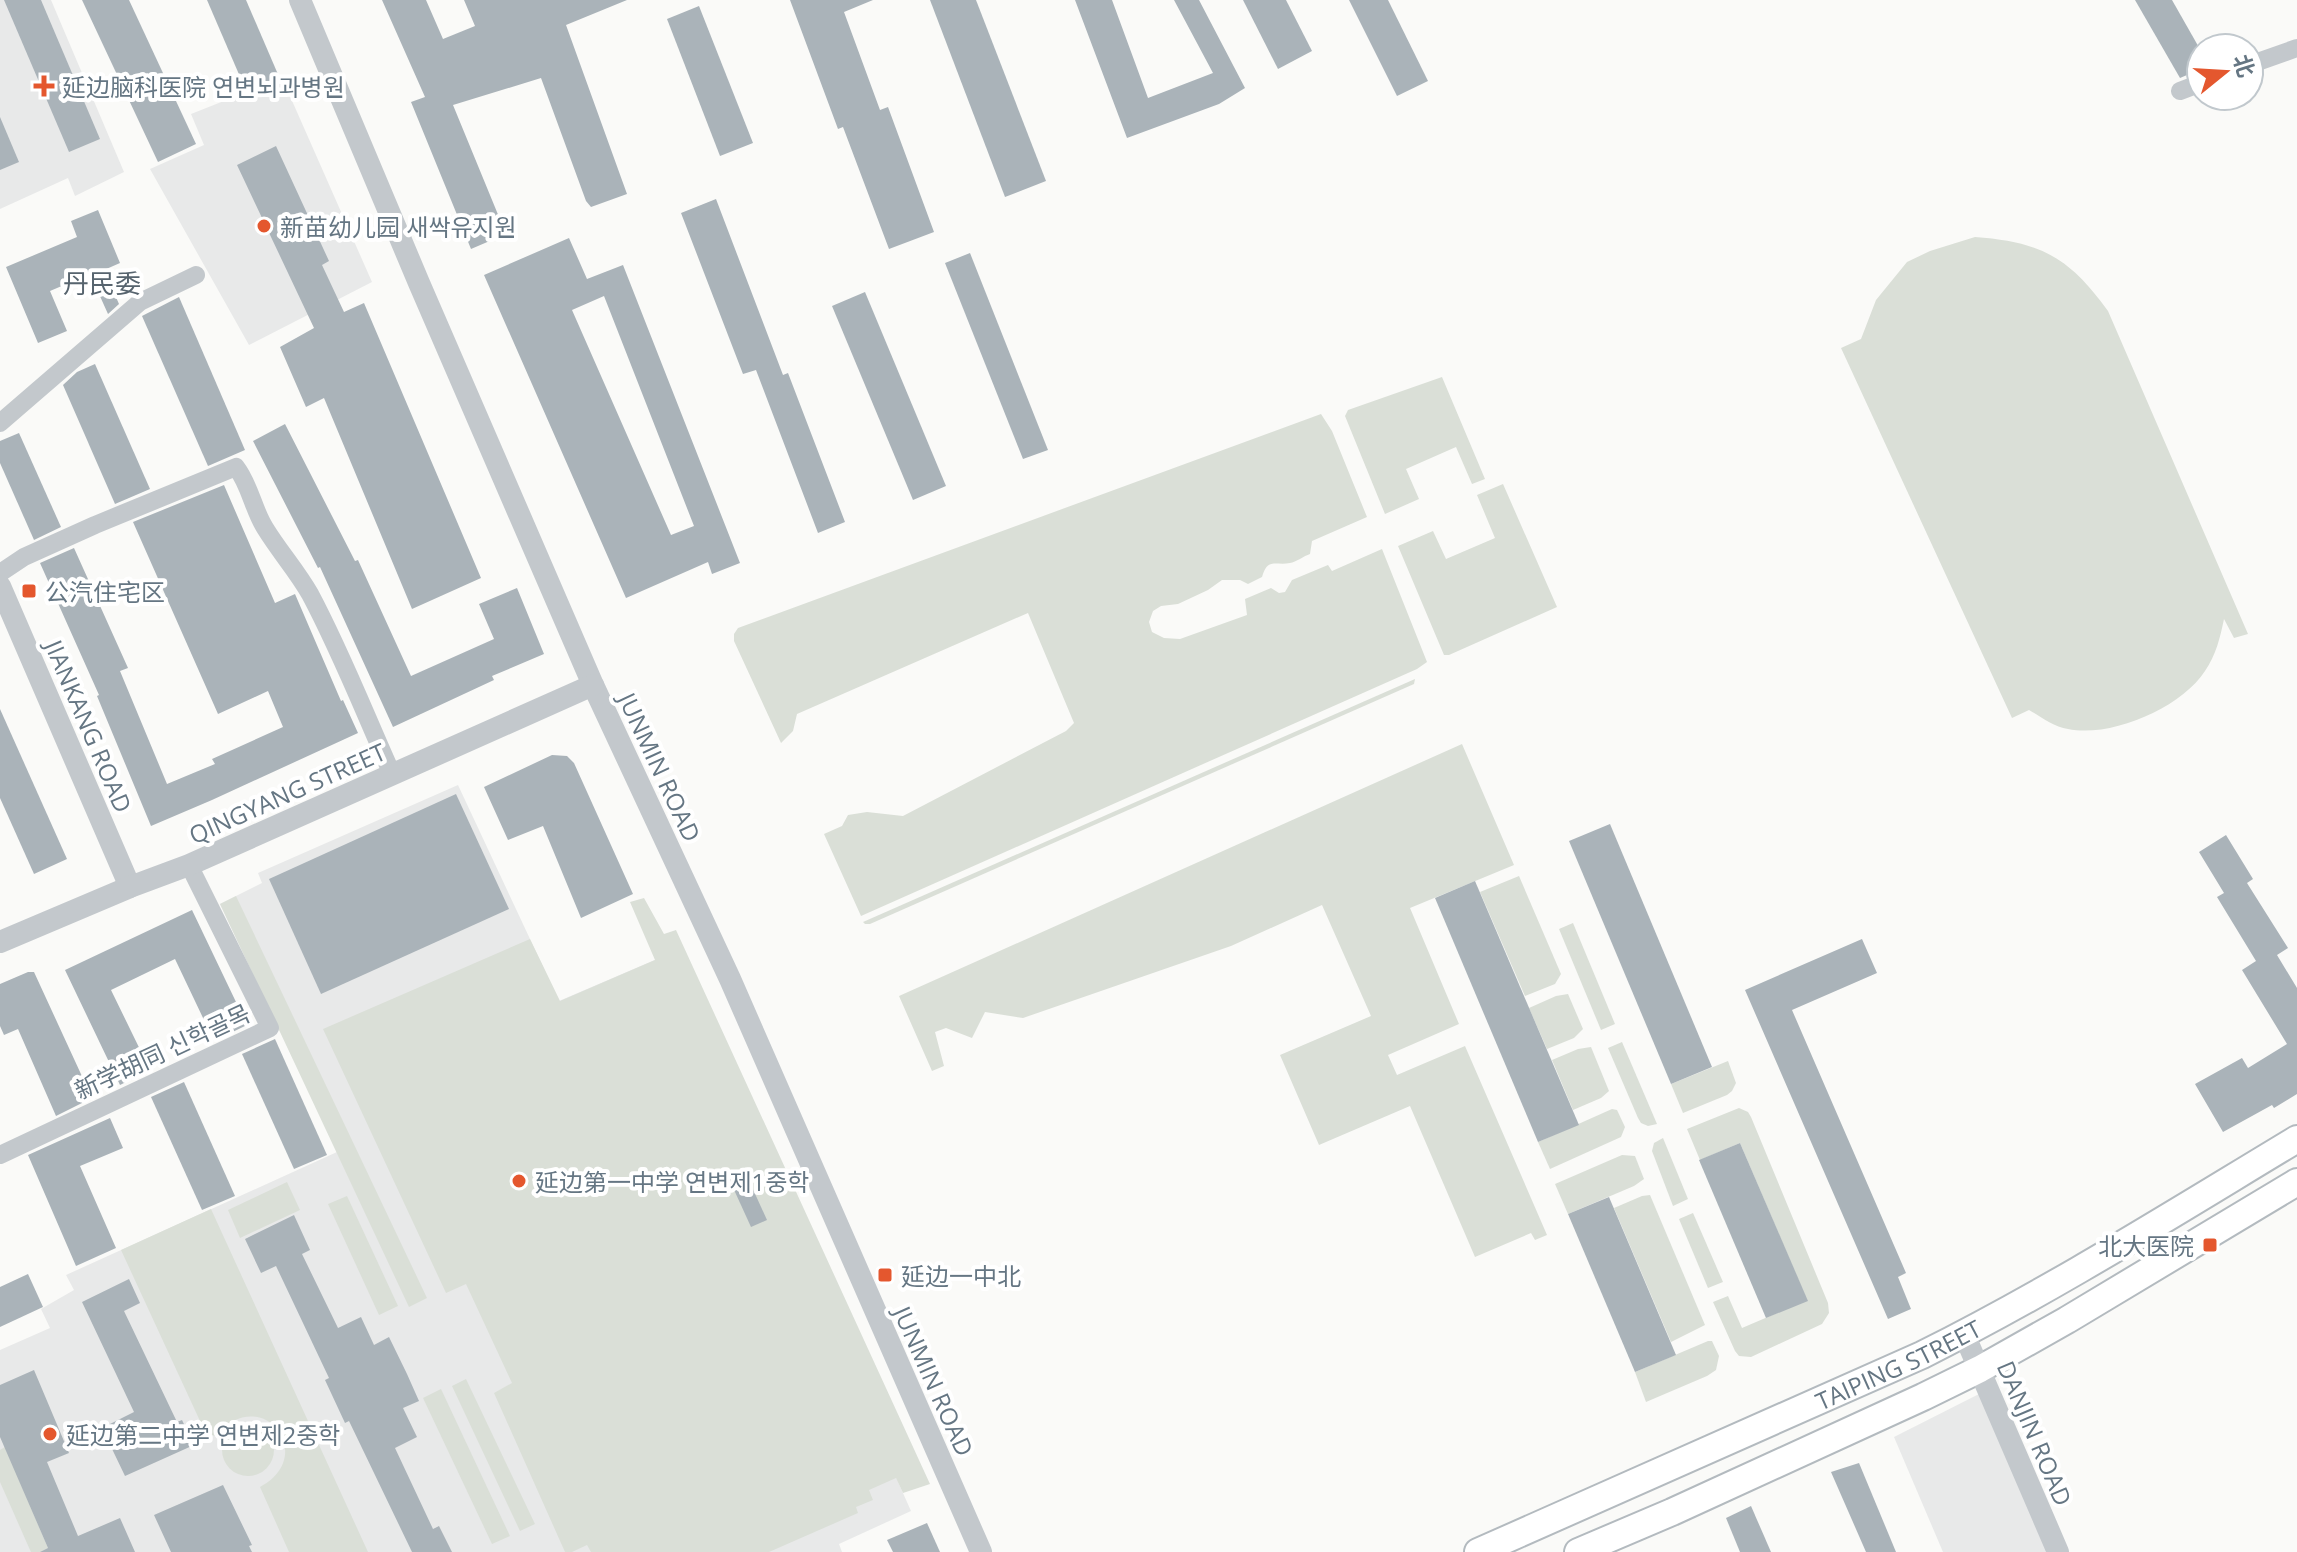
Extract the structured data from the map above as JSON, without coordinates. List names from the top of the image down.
{
  "streets": {
    "main road": ["TAIPING STREET"],
    "street": [
      "JIANKANG ROAD",
      "JUNMIN ROAD",
      "QINGYANG STREET",
      "新学胡同 신학골목",
      "DANJIN ROAD"
    ]
  },
  "crossings": [
    ["JIANKANG ROAD", "QINGYANG STREET"],
    ["JUNMIN ROAD", "QINGYANG STREET"],
    ["QINGYANG STREET", "新学胡同 신학골목"],
    ["TAIPING STREET", "DANJIN ROAD"]
  ],
  "districts": ["丹民委"],
  "places": {
    "health": ["延边脑科医院 연변뇌과병원"],
    "other": ["新苗幼儿园 새싹유지원", "延边第一中学 연변제1중학", "延边第二中学 연변제2중학"],
    "transit": ["公汽住宅区", "北大医院", "延边一中北"]
  },
  "north": "right"
}
